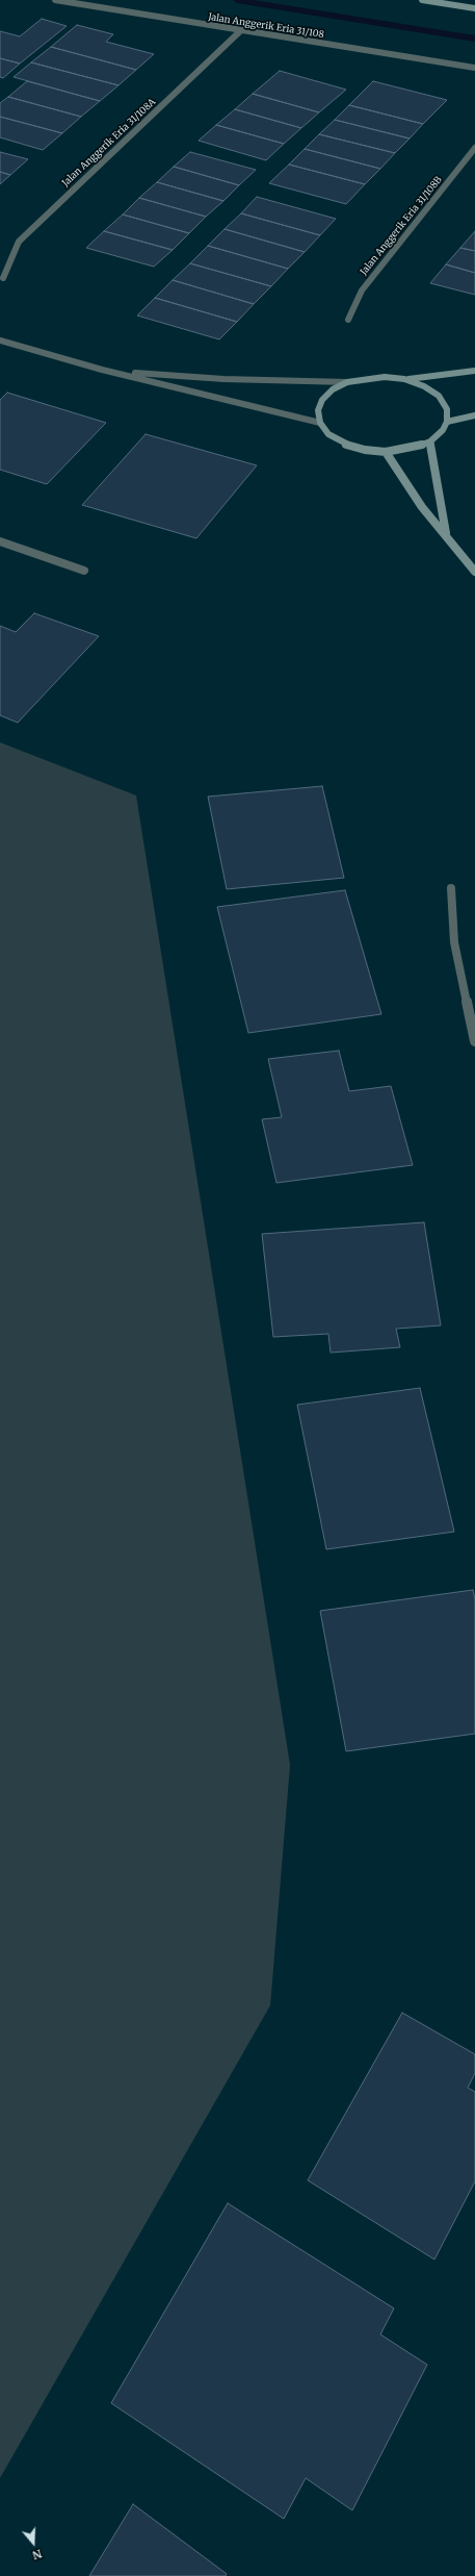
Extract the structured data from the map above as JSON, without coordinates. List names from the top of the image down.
{
  "streets": {
    "street": ["Jalan Anggerik Eria 31/108", "Jalan Anggerik Eria 31/108A", "Jalan Anggerik Eria 31/108B"]
  },
  "crossings": [
    ["Jalan Anggerik Eria 31/108", "Jalan Anggerik Eria 31/108A"]
  ],
  "north": "bottom"
}
